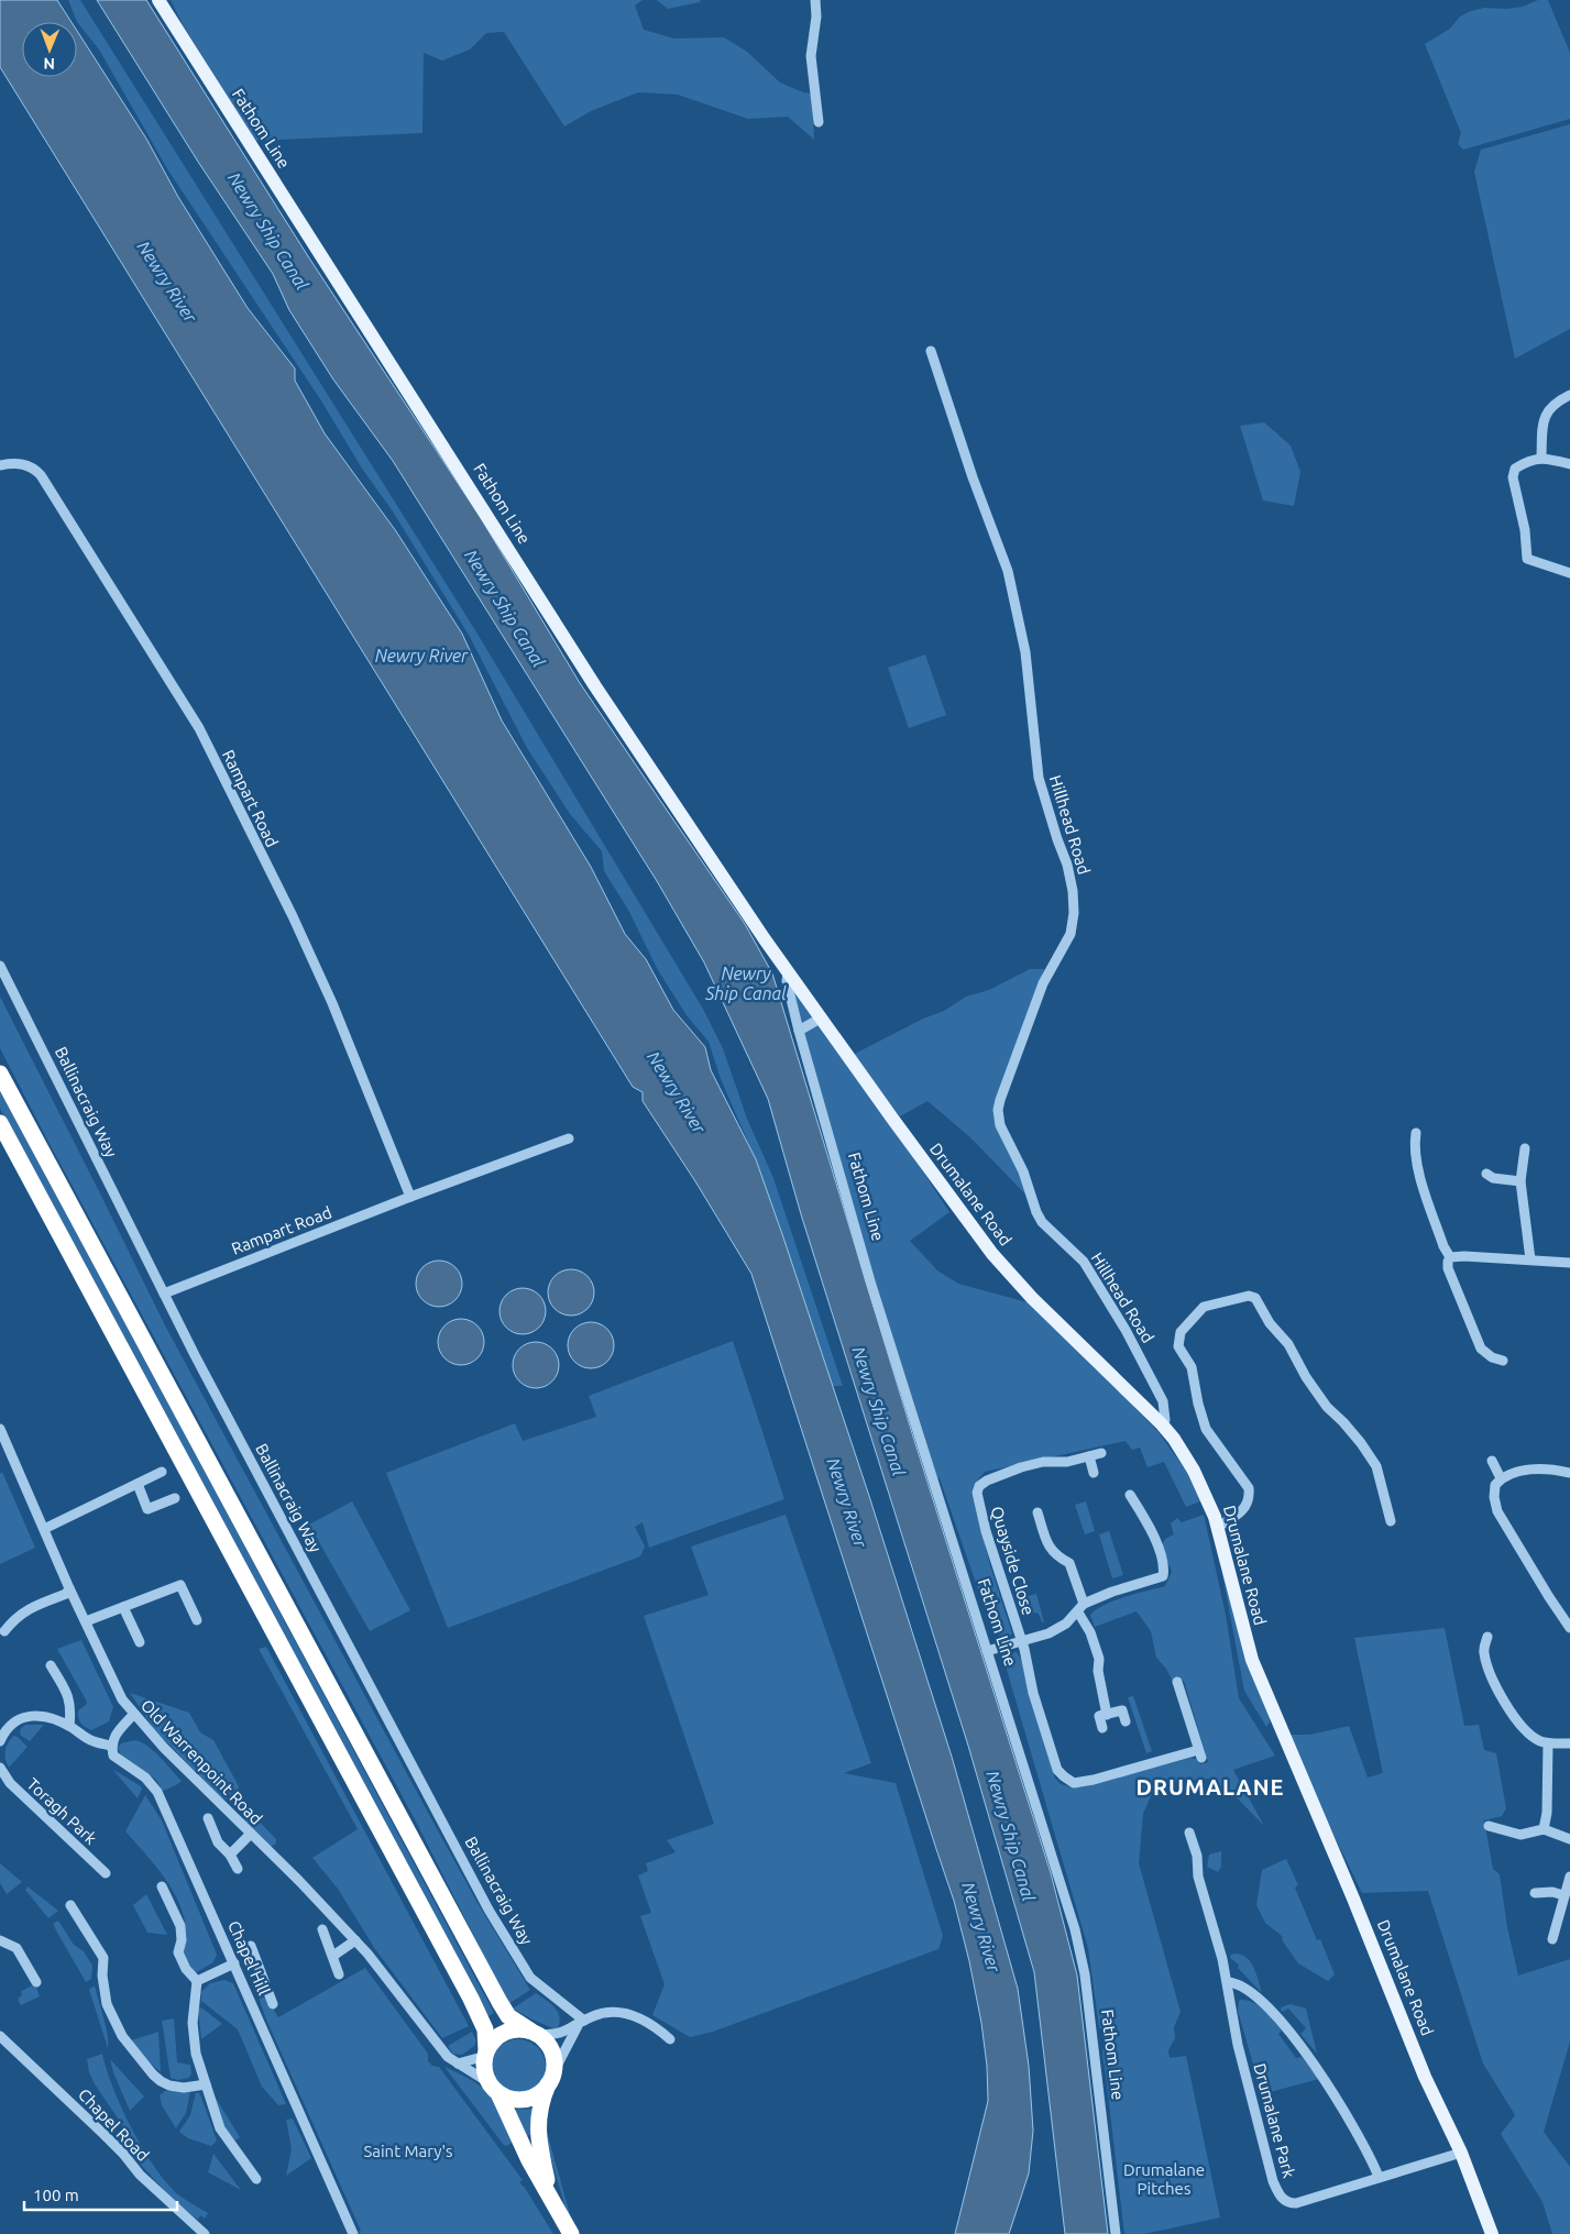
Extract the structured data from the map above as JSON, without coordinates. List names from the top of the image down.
{
  "streets": {
    "main road": ["Fathom Line", "Drumalane Road"],
    "street": [
      "Rampart Road",
      "Hillhead Road",
      "Ballinacraig Way",
      "Quayside Close",
      "Old Warrenpoint Road",
      "Toragh Park",
      "Chapel Hill",
      "Drumalane Park",
      "Chapel Road"
    ]
  },
  "crossings": [
    ["Fathom Line", "Drumalane Road"],
    ["Fathom Line", "Quayside Close"],
    ["Rampart Road", "Ballinacraig Way"],
    ["Hillhead Road", "Drumalane Road"],
    ["Drumalane Road", "Drumalane Park"]
  ],
  "districts": ["DRUMALANE"],
  "water": ["Newry Ship Canal", "Newry River"],
  "parks": ["Saint Mary's", "Drumalane Pitches"],
  "scale_bar": "100 m",
  "north": "bottom"
}
